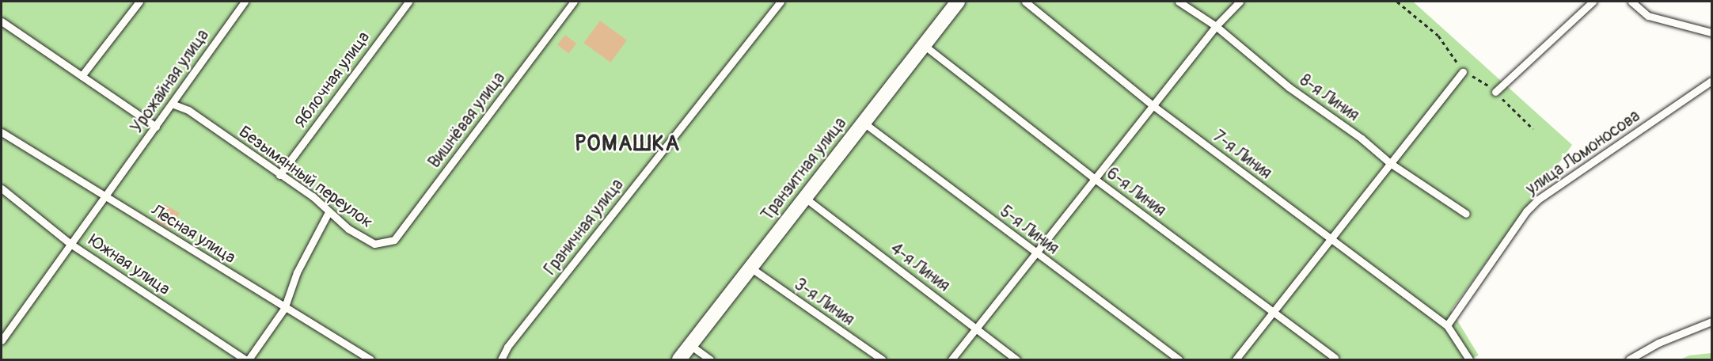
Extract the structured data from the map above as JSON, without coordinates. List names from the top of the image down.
{
  "streets": {
    "street": ["Транзитная улица"],
    "lane": [
      "Яблочная улица",
      "Урожайная улица",
      "8-я Линия",
      "Вишнёвая улица",
      "улица Ломоносова",
      "7-я Линия",
      "Безымянный переулок",
      "6-я Линия",
      "Граничная улица",
      "5-я Линия",
      "Лесная улица",
      "Южная улица",
      "4-я Линия",
      "3-я Линия"
    ]
  },
  "crossings": [
    ["Яблочная улица", "Безымянный переулок"],
    ["Урожайная улица", "Безымянный переулок"],
    ["Урожайная улица", "Лесная улица"],
    ["Урожайная улица", "Южная улица"],
    ["Вишнёвая улица", "Безымянный переулок"],
    ["улица Ломоносова", "7-я Линия"],
    ["Транзитная улица", "6-я Линия"],
    ["Транзитная улица", "5-я Линия"],
    ["Транзитная улица", "4-я Линия"],
    ["Транзитная улица", "3-я Линия"]
  ],
  "districts": ["РОМАШКА"]
}
